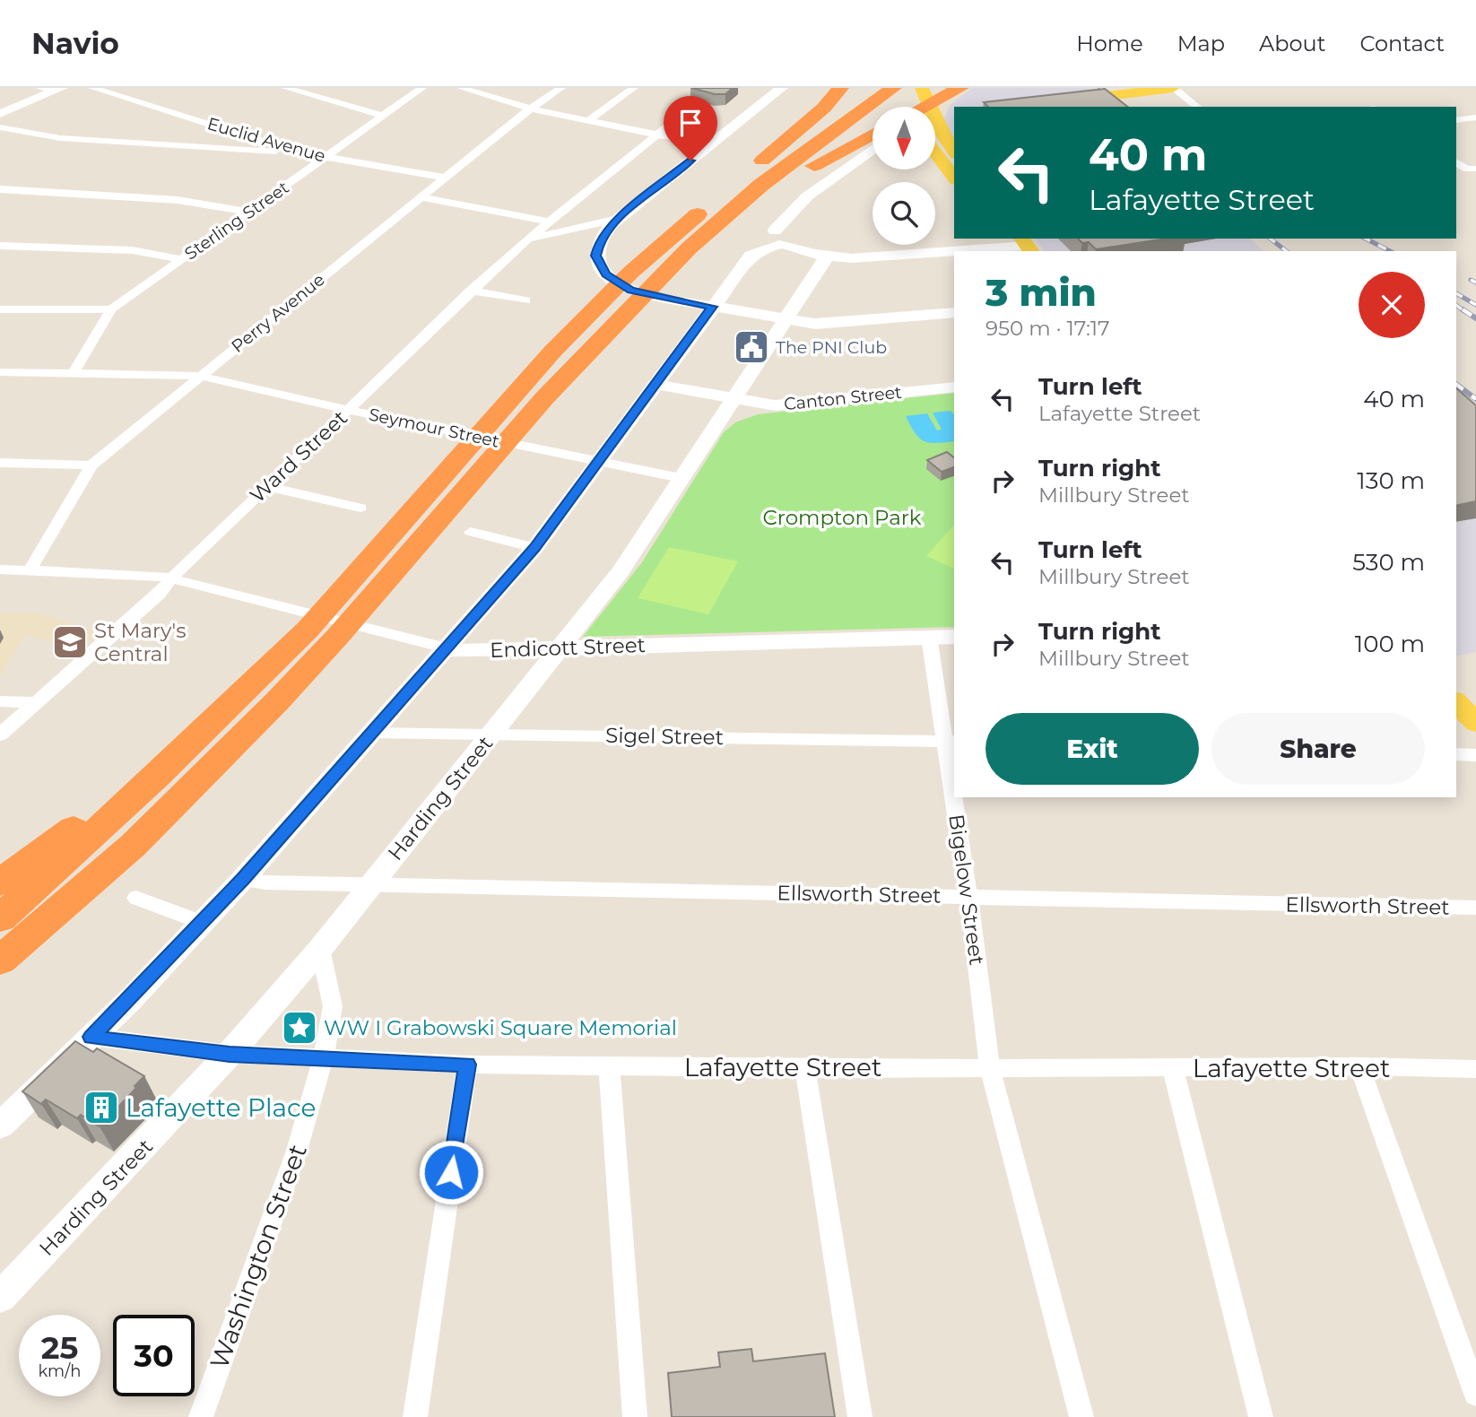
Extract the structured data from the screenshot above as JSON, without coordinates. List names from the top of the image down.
{
  "streets": {
    "main road": ["Endicott Street", "Harding Street"],
    "street": [
      "Euclid Avenue",
      "Sterling Street",
      "Perry Avenue",
      "Canton Street",
      "Seymour Street",
      "Ward Street",
      "Sigel Street",
      "Bigelow Street",
      "Ellsworth Street",
      "Lafayette Street",
      "Washington Street"
    ]
  },
  "crossings": [
    ["Euclid Avenue", "Sterling Street"],
    ["Euclid Avenue", "Perry Avenue"],
    ["Sterling Street", "Seymour Street"],
    ["Perry Avenue", "Seymour Street"],
    ["Perry Avenue", "Endicott Street"],
    ["Canton Street", "Harding Street"],
    ["Seymour Street", "Ward Street"],
    ["Seymour Street", "Harding Street"],
    ["Ward Street", "Endicott Street"],
    ["Endicott Street", "Harding Street"],
    ["Endicott Street", "Bigelow Street"],
    ["Sigel Street", "Harding Street"],
    ["Sigel Street", "Bigelow Street"],
    ["Harding Street", "Ellsworth Street"],
    ["Harding Street", "Lafayette Street"],
    ["Harding Street", "Washington Street"],
    ["Bigelow Street", "Ellsworth Street"],
    ["Bigelow Street", "Lafayette Street"],
    ["Lafayette Street", "Washington Street"]
  ],
  "parks": ["Crompton Park"],
  "places": {
    "public building": ["The PNI Club"],
    "school or university": ["St Mary's Central"],
    "place": ["WW I Grabowski Square Memorial"],
    "building": ["Lafayette Place"]
  },
  "north": "bottom",
  "page": {
    "header": "Navio",
    "nav": [
      "Home",
      "Map",
      "About",
      "Contact"
    ],
    "turn": ["40 m", "Lafayette Street"],
    "heading": ["3 min", "950 m · 17:17"],
    "list": [
      {
        "name": "Turn left",
        "note": "Lafayette Street",
        "value": "40 m"
      },
      {
        "name": "Turn right",
        "note": "Millbury Street",
        "value": "130 m"
      },
      {
        "name": "Turn left",
        "note": "Millbury Street",
        "value": "530 m"
      },
      {
        "name": "Turn right",
        "note": "Millbury Street",
        "value": "100 m"
      }
    ],
    "buttons": ["Exit", "Share"],
    "speed": "25 km/h",
    "limit": "30"
  }
}
